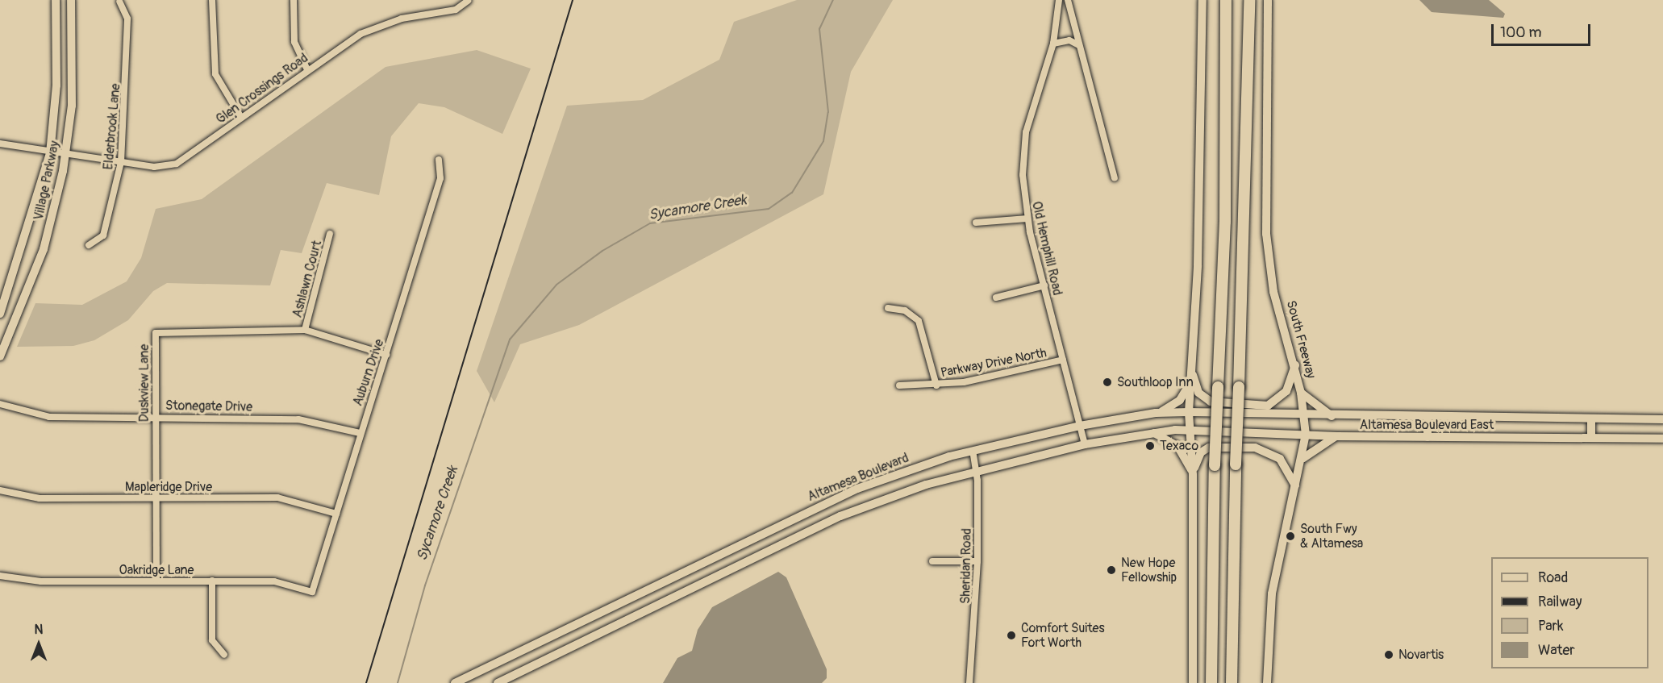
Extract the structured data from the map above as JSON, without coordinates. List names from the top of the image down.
{
  "streets": {
    "main road": [
      "Village Parkway",
      "South Freeway",
      "Altamesa Boulevard East",
      "Altamesa Boulevard"
    ],
    "street": [
      "Glen Crossings Road",
      "Elderbrook Lane",
      "Old Hemphill Road",
      "Ashlawn Court",
      "Parkway Drive North",
      "Auburn Drive",
      "Duskview Lane",
      "Stonegate Drive",
      "Mapleridge Drive",
      "Sheridan Road",
      "Oakridge Lane"
    ]
  },
  "crossings": [
    ["Glen Crossings Road", "Elderbrook Lane"],
    ["Glen Crossings Road", "Village Parkway"],
    ["Old Hemphill Road", "Parkway Drive North"],
    ["Old Hemphill Road", "Altamesa Boulevard"],
    ["Ashlawn Court", "Duskview Lane"],
    ["South Freeway", "Altamesa Boulevard East"],
    ["South Freeway", "Altamesa Boulevard"],
    ["Auburn Drive", "Duskview Lane"],
    ["Auburn Drive", "Stonegate Drive"],
    ["Auburn Drive", "Mapleridge Drive"],
    ["Auburn Drive", "Oakridge Lane"],
    ["Duskview Lane", "Stonegate Drive"],
    ["Duskview Lane", "Mapleridge Drive"],
    ["Duskview Lane", "Oakridge Lane"],
    ["Altamesa Boulevard East", "Altamesa Boulevard"],
    ["Altamesa Boulevard", "Sheridan Road"]
  ],
  "water": ["Sycamore Creek"],
  "places": [
    "Southloop Inn",
    "Texaco",
    "South Fwy & Altamesa",
    "New Hope Fellowship",
    "Comfort Suites Fort Worth",
    "Novartis"
  ],
  "legend": [
    "Road",
    "Railway",
    "Park",
    "Water"
  ],
  "scale_bar": "100 m",
  "north": "top"
}
